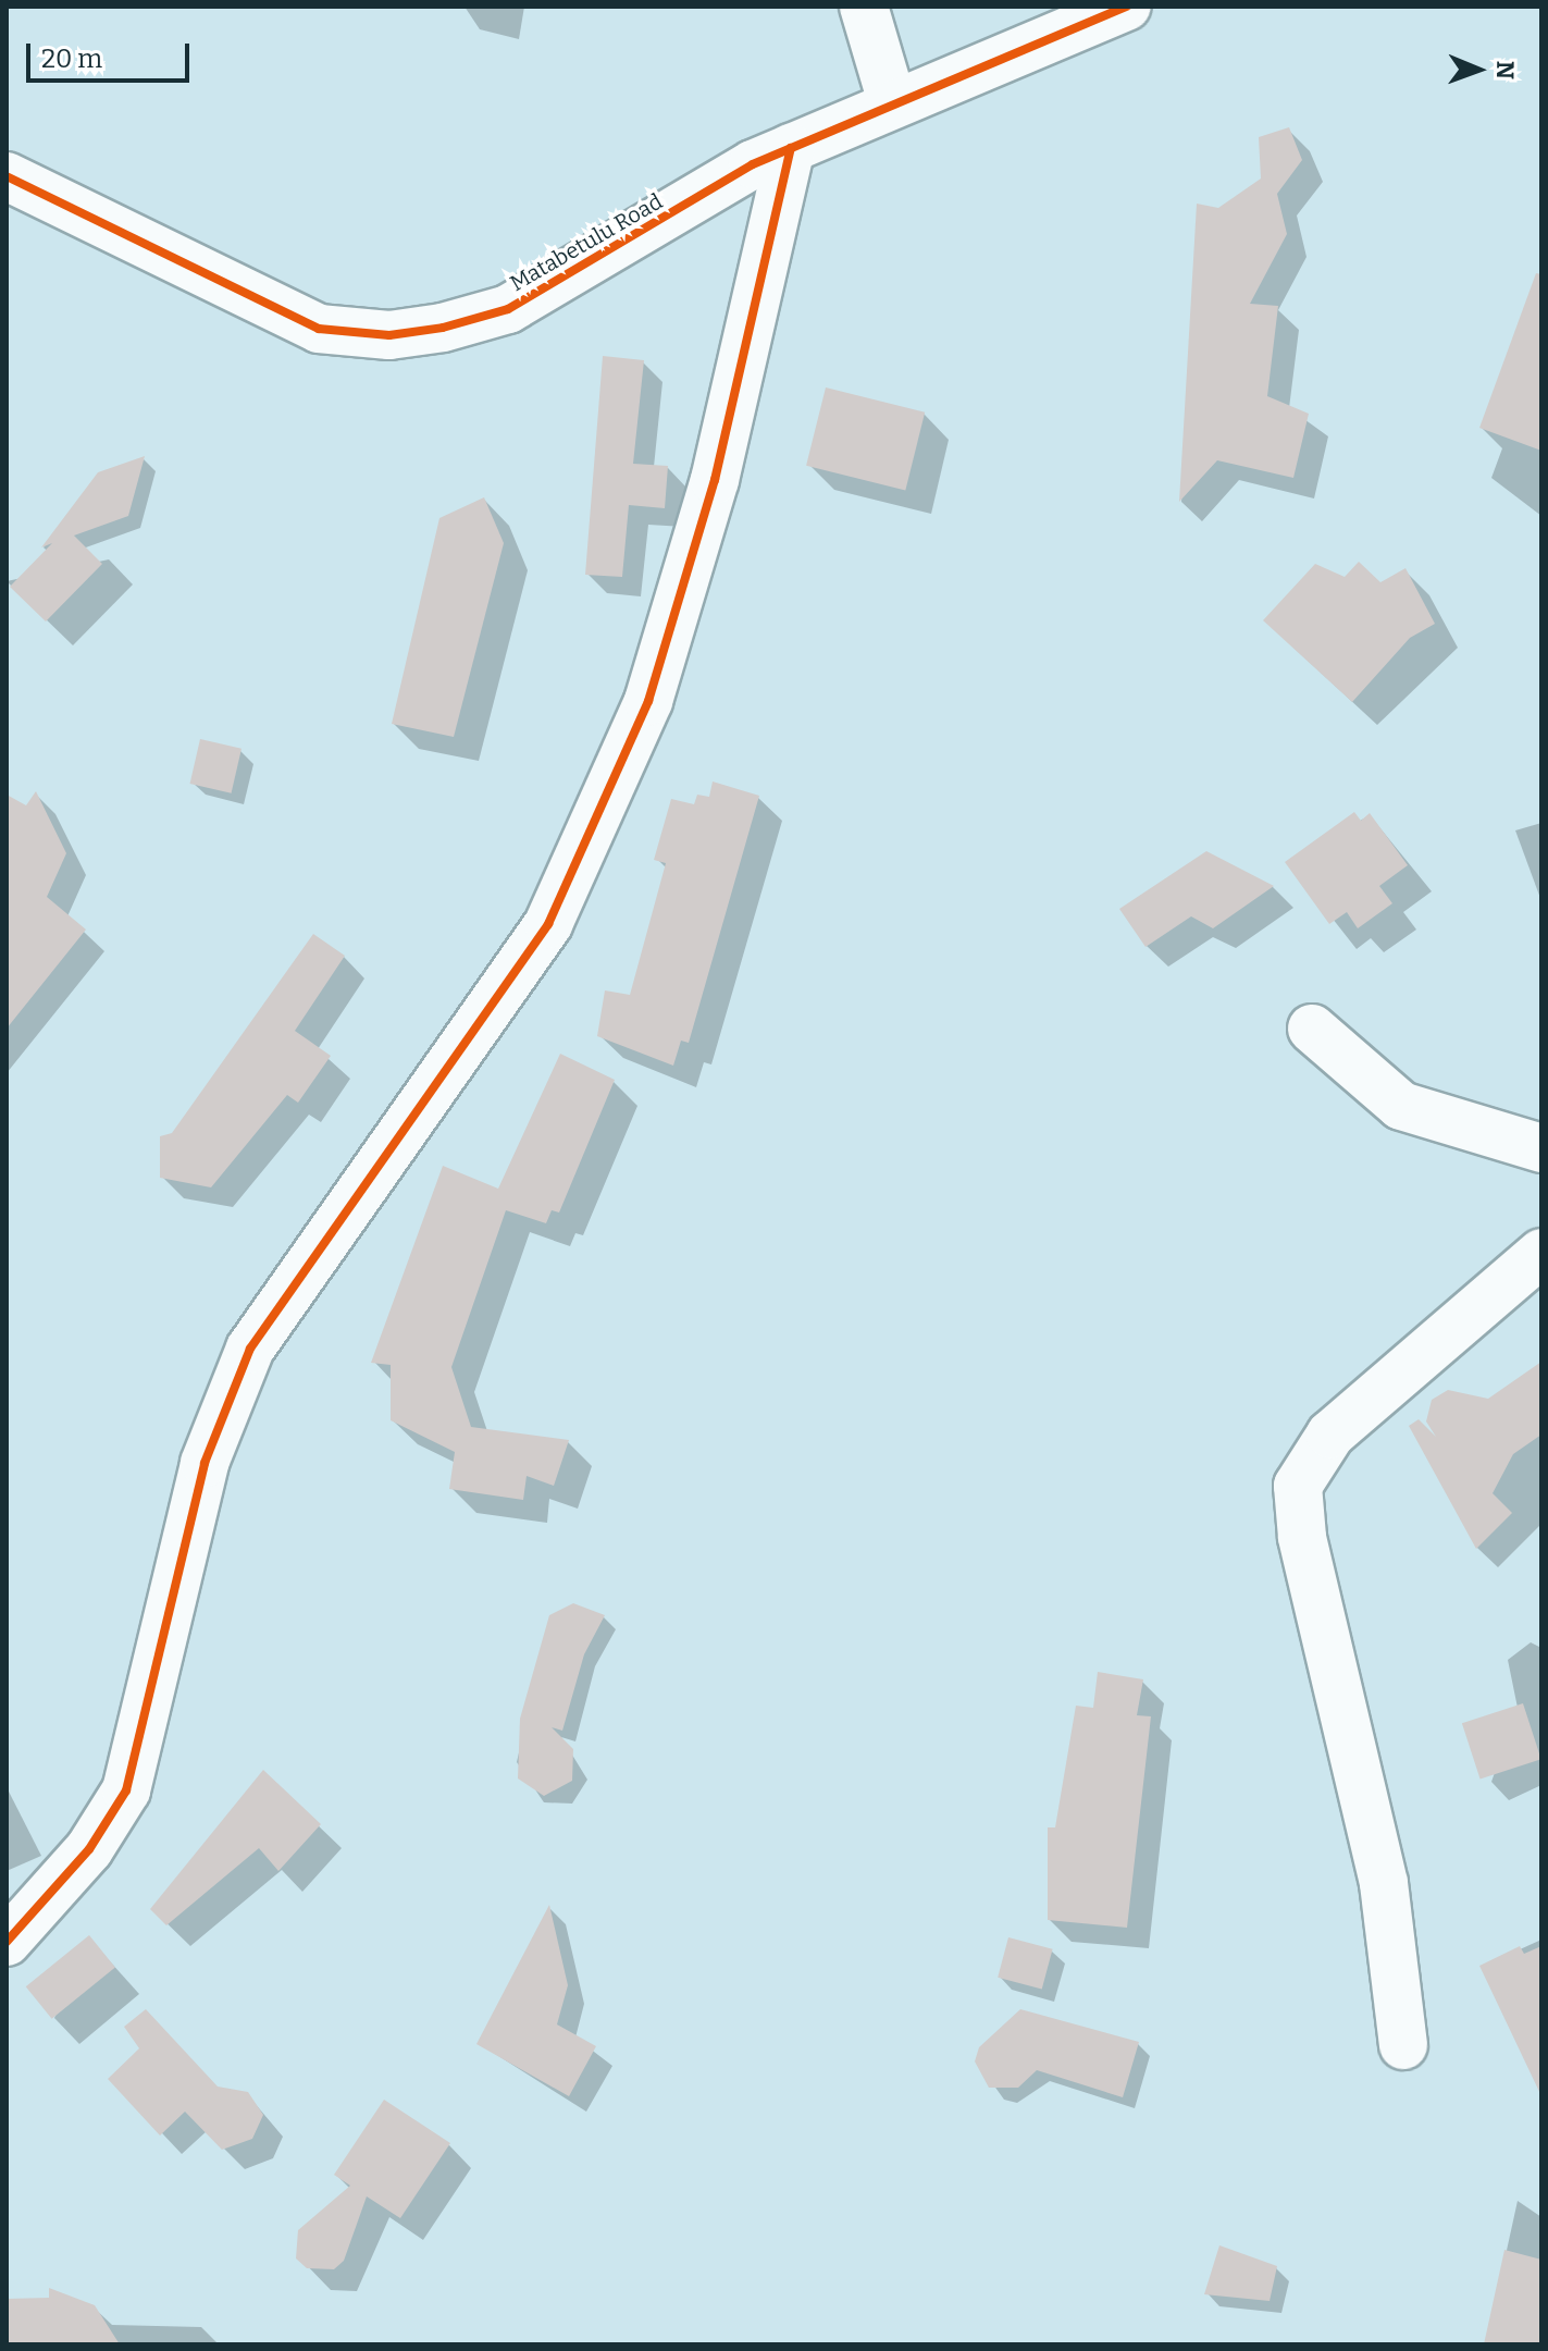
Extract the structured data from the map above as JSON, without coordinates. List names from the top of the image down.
{
  "streets": {
    "street": ["Matabetulu Road"]
  },
  "scale_bar": "20 m",
  "north": "right"
}
